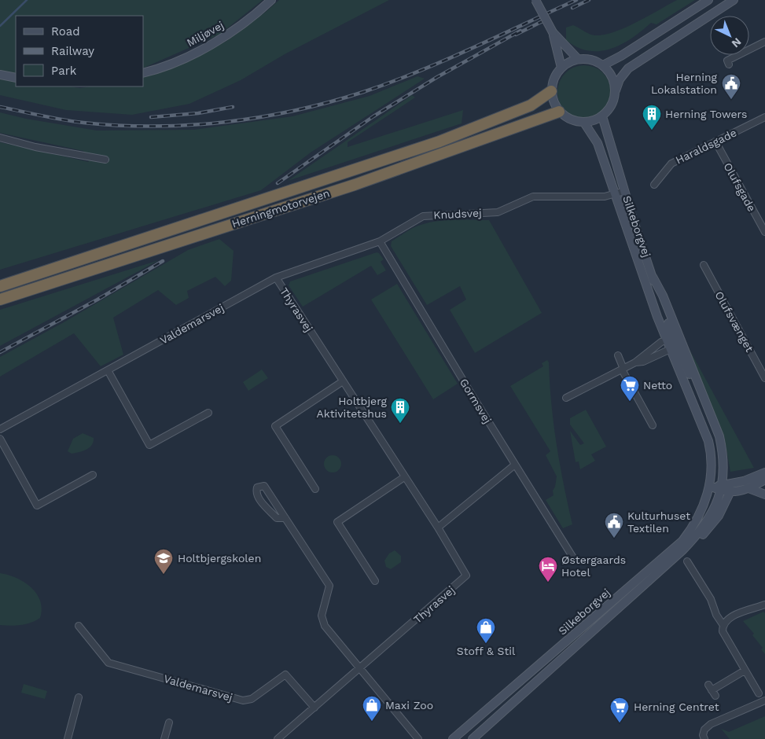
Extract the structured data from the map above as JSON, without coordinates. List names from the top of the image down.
{
  "streets": {
    "highway": ["Herningmotorvejen"],
    "main road": ["Miljøvej", "Silkeborgvej"],
    "street": [
      "Haraldsgade",
      "Olufsgade",
      "Knudsvej",
      "Thyrasvej",
      "Olufsvænget",
      "Valdemarsvej",
      "Gormsvej"
    ]
  },
  "crossings": [
    ["Haraldsgade", "Olufsgade"],
    ["Herningmotorvejen", "Silkeborgvej"],
    ["Knudsvej", "Silkeborgvej"],
    ["Knudsvej", "Thyrasvej"],
    ["Knudsvej", "Valdemarsvej"],
    ["Knudsvej", "Gormsvej"],
    ["Thyrasvej", "Valdemarsvej"]
  ],
  "places": {
    "public building": ["Herning Lokalstation", "Kulturhuset Textilen"],
    "building": ["Herning Towers", "Holtbjerg Aktivitetshus"],
    "supermarket": ["Netto", "Herning Centret"],
    "school or university": ["Holtbjergskolen"],
    "hotel": ["Østergaards Hotel"],
    "shop": ["Stoff & Stil", "Maxi Zoo"]
  },
  "legend": ["Road", "Railway", "Park"],
  "north": "bottom right"
}
